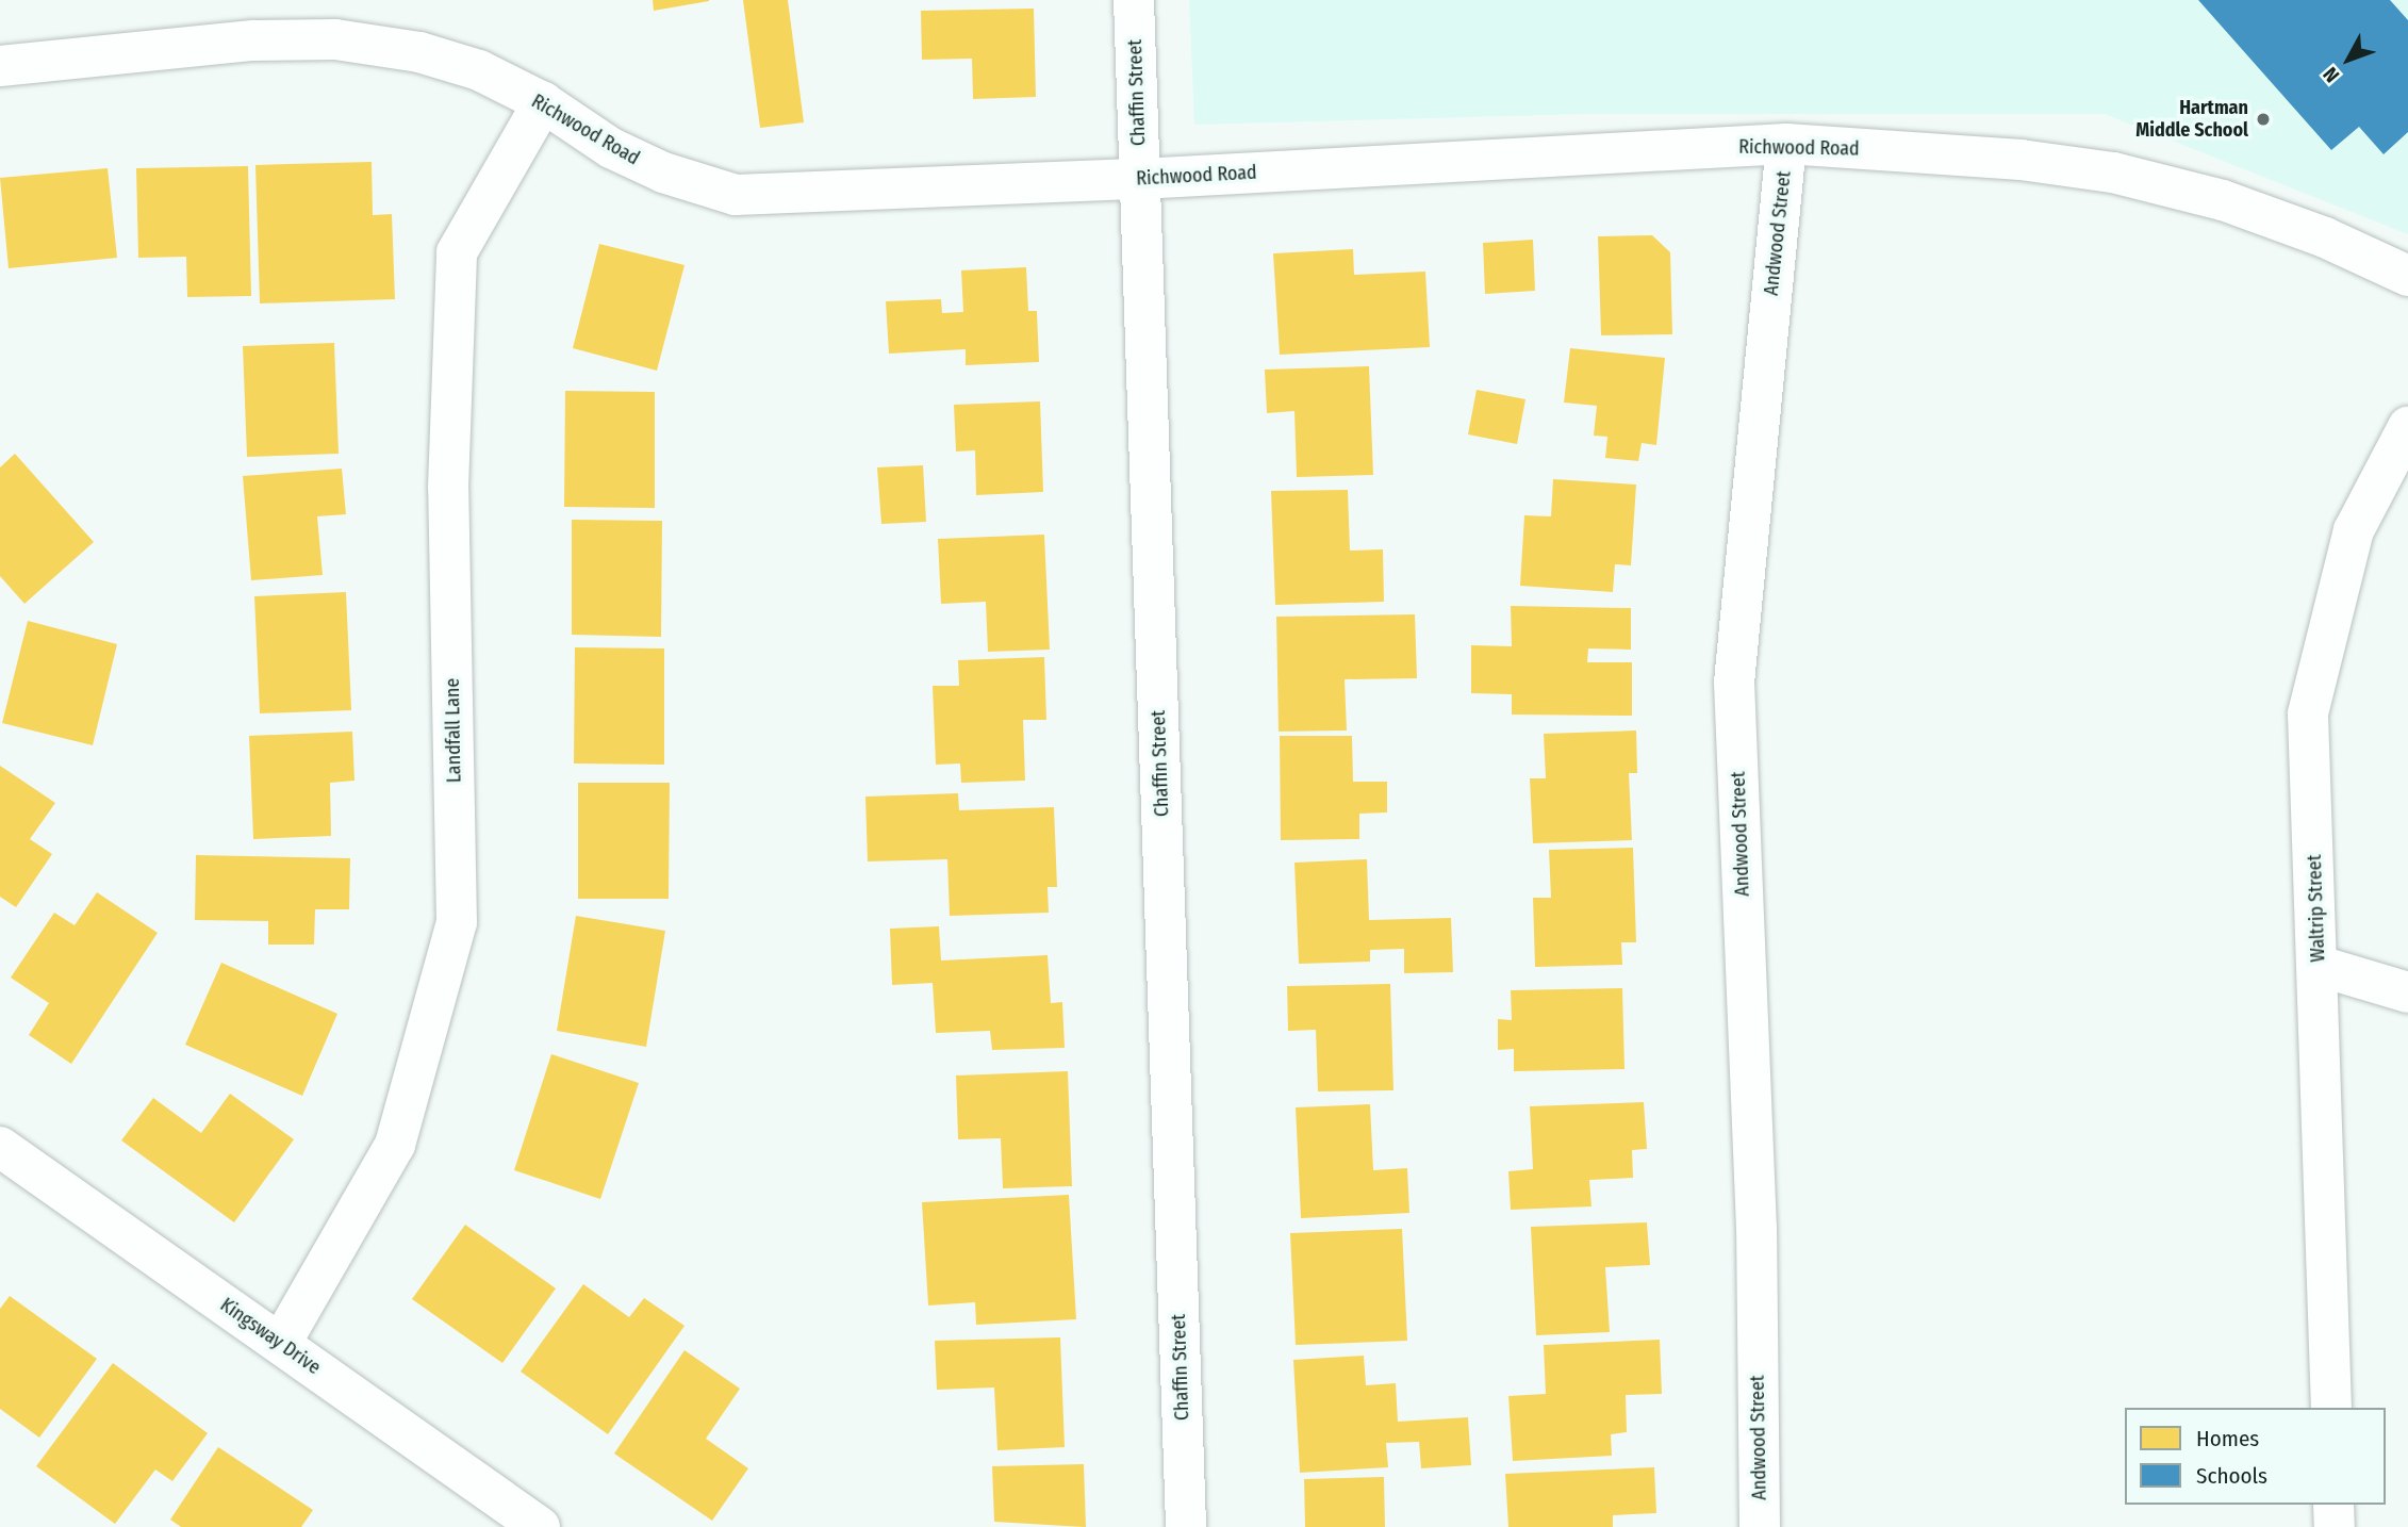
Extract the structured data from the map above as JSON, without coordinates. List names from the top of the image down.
{
  "streets": {
    "street": [
      "Chaffin Street",
      "Richwood Road",
      "Andwood Street",
      "Landfall Lane",
      "Waltrip Street",
      "Kingsway Drive"
    ]
  },
  "crossings": [
    ["Chaffin Street", "Richwood Road"],
    ["Richwood Road", "Andwood Street"],
    ["Richwood Road", "Landfall Lane"],
    ["Landfall Lane", "Kingsway Drive"]
  ],
  "places": ["Hartman Middle School"],
  "legend": ["Homes", "Schools"],
  "north": "bottom left"
}
